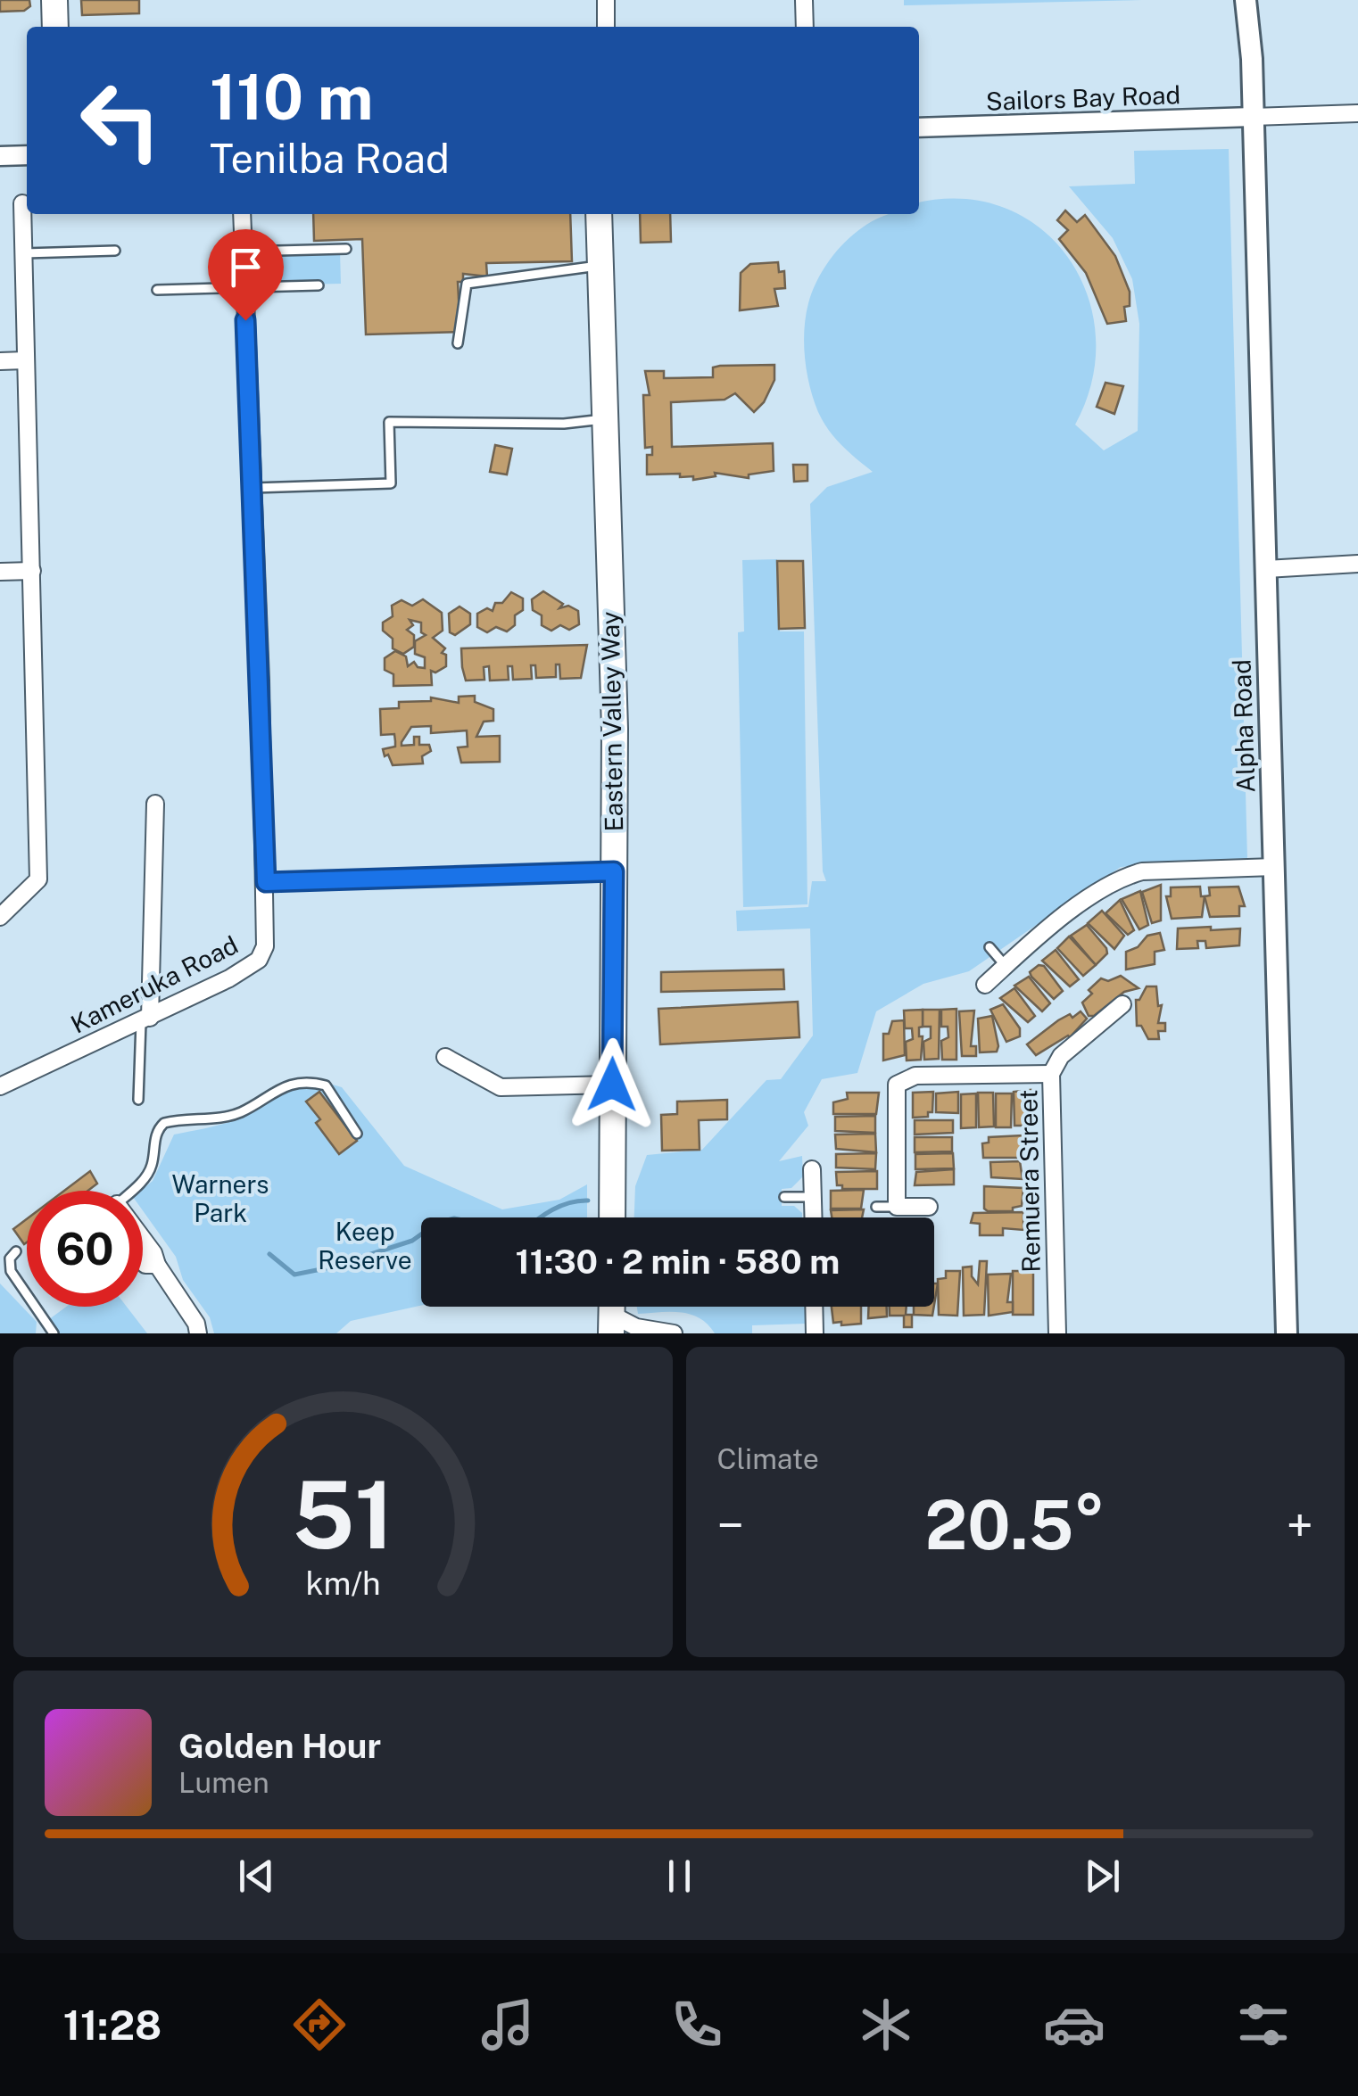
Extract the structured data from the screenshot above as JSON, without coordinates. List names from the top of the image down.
{
  "streets": {
    "main road": ["Eastern Valley Way", "Alpha Road"],
    "street": ["Sailors Bay Road", "Kameruka Road", "Remuera Street"]
  },
  "crossings": [
    ["Sailors Bay Road", "Alpha Road"]
  ],
  "parks": ["Warners Park", "Keep Reserve"],
  "page": {
    "turn": ["110 m", "Tenilba Road"],
    "limit": "60",
    "trip": "11:30 · 2 min · 580 m",
    "tile": "Climate",
    "heat": ["−", "20.5°", "+"],
    "song": ["Golden Hour", "Lumen"],
    "tabs": "11:28",
    "gauge": ["51", "km/h"]
  }
}
